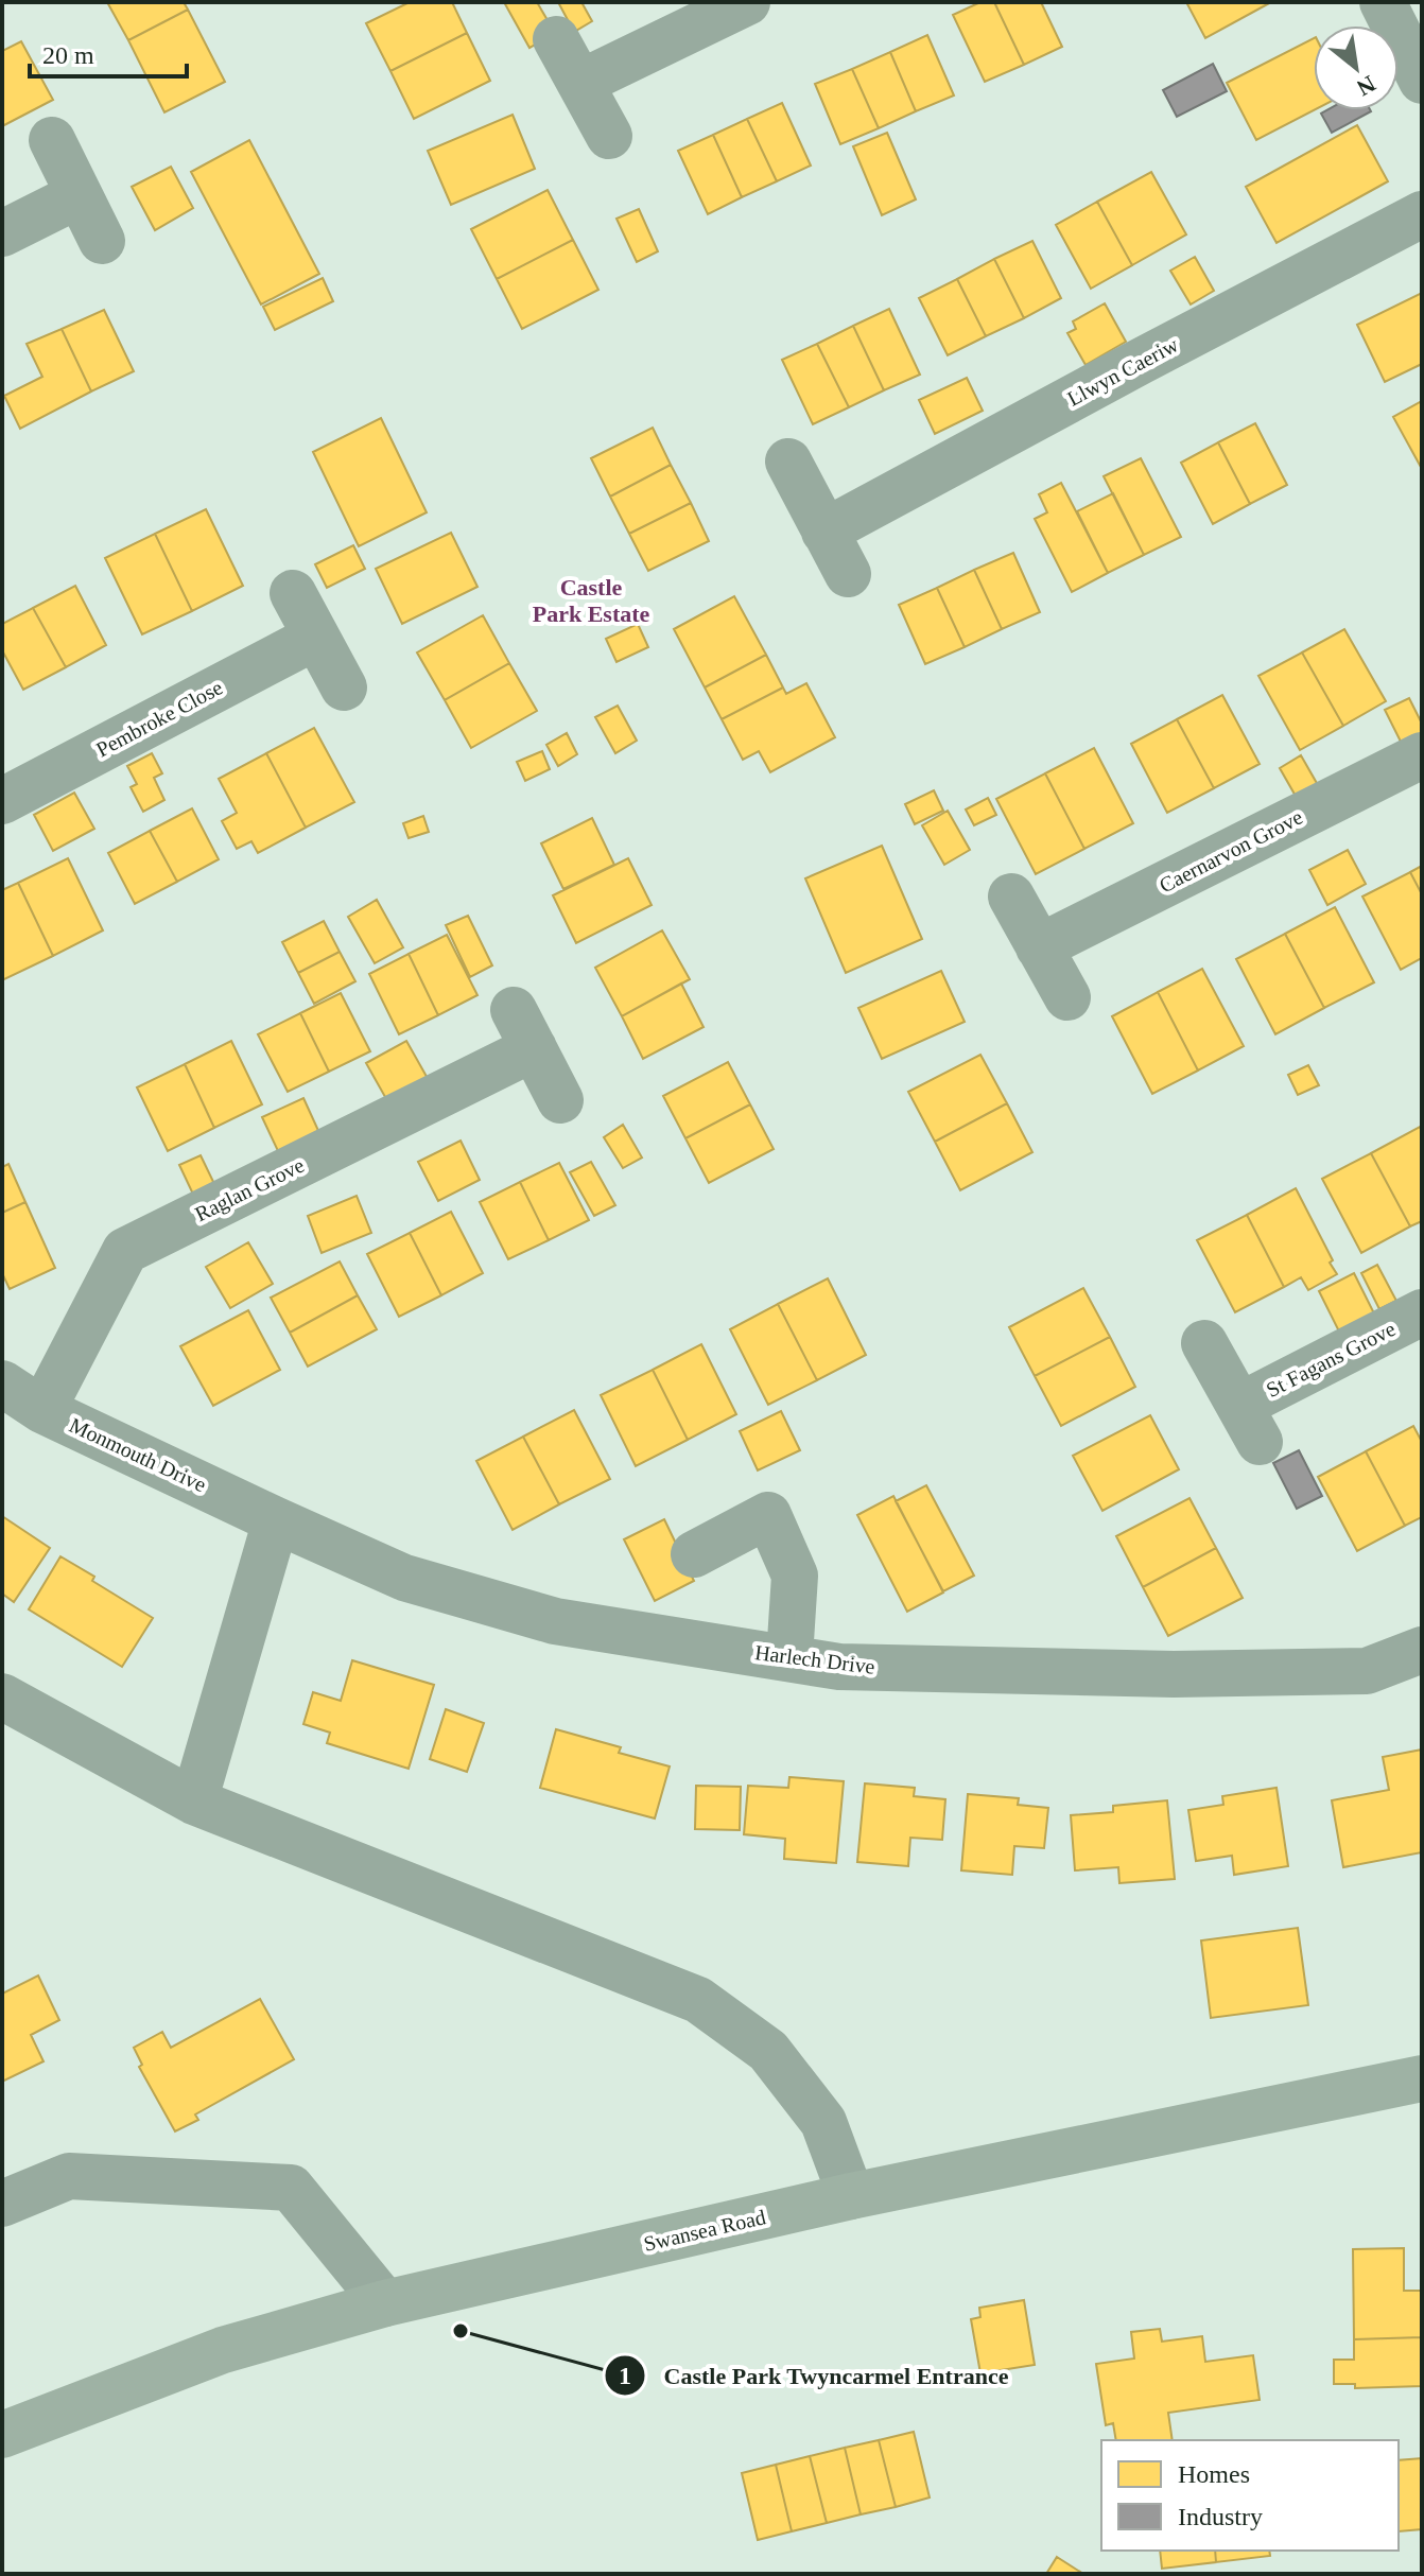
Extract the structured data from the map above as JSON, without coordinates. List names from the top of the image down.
{
  "streets": {
    "street": [
      "Llwyn Caeriw",
      "Pembroke Close",
      "Caernarvon Grove",
      "Raglan Grove",
      "St Fagans Grove",
      "Monmouth Drive",
      "Harlech Drive",
      "Swansea Road"
    ]
  },
  "crossings": [
    ["Raglan Grove", "Monmouth Drive"],
    ["Monmouth Drive", "Harlech Drive"]
  ],
  "districts": ["Castle Park Estate"],
  "places": ["Castle Park Twyncarmel Entrance"],
  "legend": ["Homes", "Industry"],
  "scale_bar": "20 m",
  "north": "bottom right"
}
